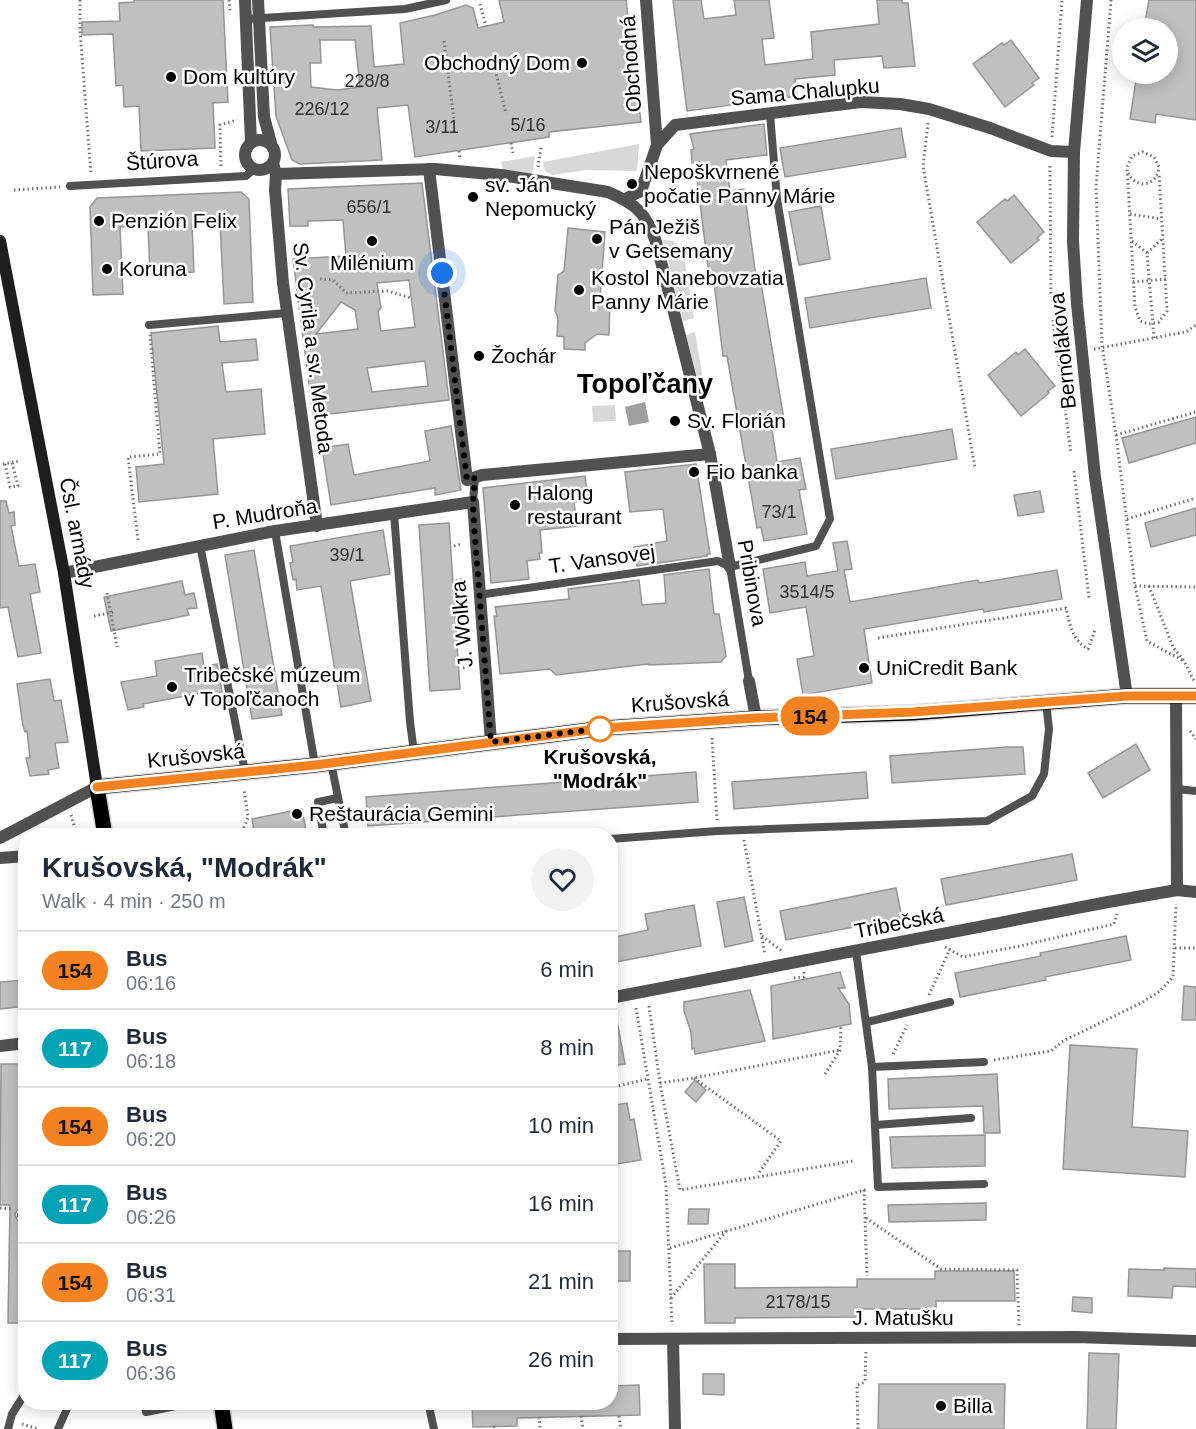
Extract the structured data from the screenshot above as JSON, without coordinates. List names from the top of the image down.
{
  "streets": {
    "main road": ["Čsl. armády", "Krušovská"],
    "street": [
      "Obchodná",
      "Sama Chalupku",
      "Sv. Cyrila a sv. Metoda",
      "Bernolákova",
      "P. Mudroňa",
      "Pribinova",
      "J. Wolkra",
      "Tribečská",
      "J. Matušku"
    ],
    "lane": ["Štúrova", "T. Vansovej"]
  },
  "crossings": [
    ["Obchodná", "Sama Chalupku"],
    ["Sama Chalupku", "Bernolákova"],
    ["Štúrova", "Sv. Cyrila a sv. Metoda"],
    ["Sv. Cyrila a sv. Metoda", "P. Mudroňa"],
    ["Bernolákova", "Krušovská"],
    ["P. Mudroňa", "Čsl. armády"],
    ["P. Mudroňa", "J. Wolkra"],
    ["Čsl. armády", "Krušovská"],
    ["T. Vansovej", "Pribinova"],
    ["T. Vansovej", "J. Wolkra"],
    ["Pribinova", "Krušovská"],
    ["J. Wolkra", "Krušovská"]
  ],
  "districts": ["Topoľčany"],
  "places": [
    "Obchodný Dom",
    "Dom kultúry",
    "Nepoškvrnené počatie Panny Márie",
    "sv. Ján Nepomucký",
    "Penzión Felix",
    "Pán Ježiš v Getsemany",
    "Milénium",
    "Koruna",
    "Kostol Nanebovzatia Panny Márie",
    "Žochár",
    "Sv. Florián",
    "Fio banka",
    "Halong restaurant",
    "UniCredit Bank",
    "Tribečské múzeum v Topoľčanoch",
    "Krušovská, \"Modrák\"",
    "Reštaurácia Gemini",
    "Billa"
  ],
  "lines": ["bus line 154"],
  "house_numbers": [
    "228/8",
    "226/12",
    "5/16",
    "3/11",
    "656/1",
    "73/1",
    "39/1",
    "3514/5",
    "2178/15"
  ],
  "page": {
    "on_map": "154",
    "heading": ["Krušovská, \"Modrák\"", "Walk · 4 min · 250 m"],
    "list": [
      {
        "mark": "154",
        "name": "Bus",
        "note": "06:16",
        "value": "6 min"
      },
      {
        "mark": "117",
        "name": "Bus",
        "note": "06:18",
        "value": "8 min"
      },
      {
        "mark": "154",
        "name": "Bus",
        "note": "06:20",
        "value": "10 min"
      },
      {
        "mark": "117",
        "name": "Bus",
        "note": "06:26",
        "value": "16 min"
      },
      {
        "mark": "154",
        "name": "Bus",
        "note": "06:31",
        "value": "21 min"
      },
      {
        "mark": "117",
        "name": "Bus",
        "note": "06:36",
        "value": "26 min"
      }
    ]
  }
}
